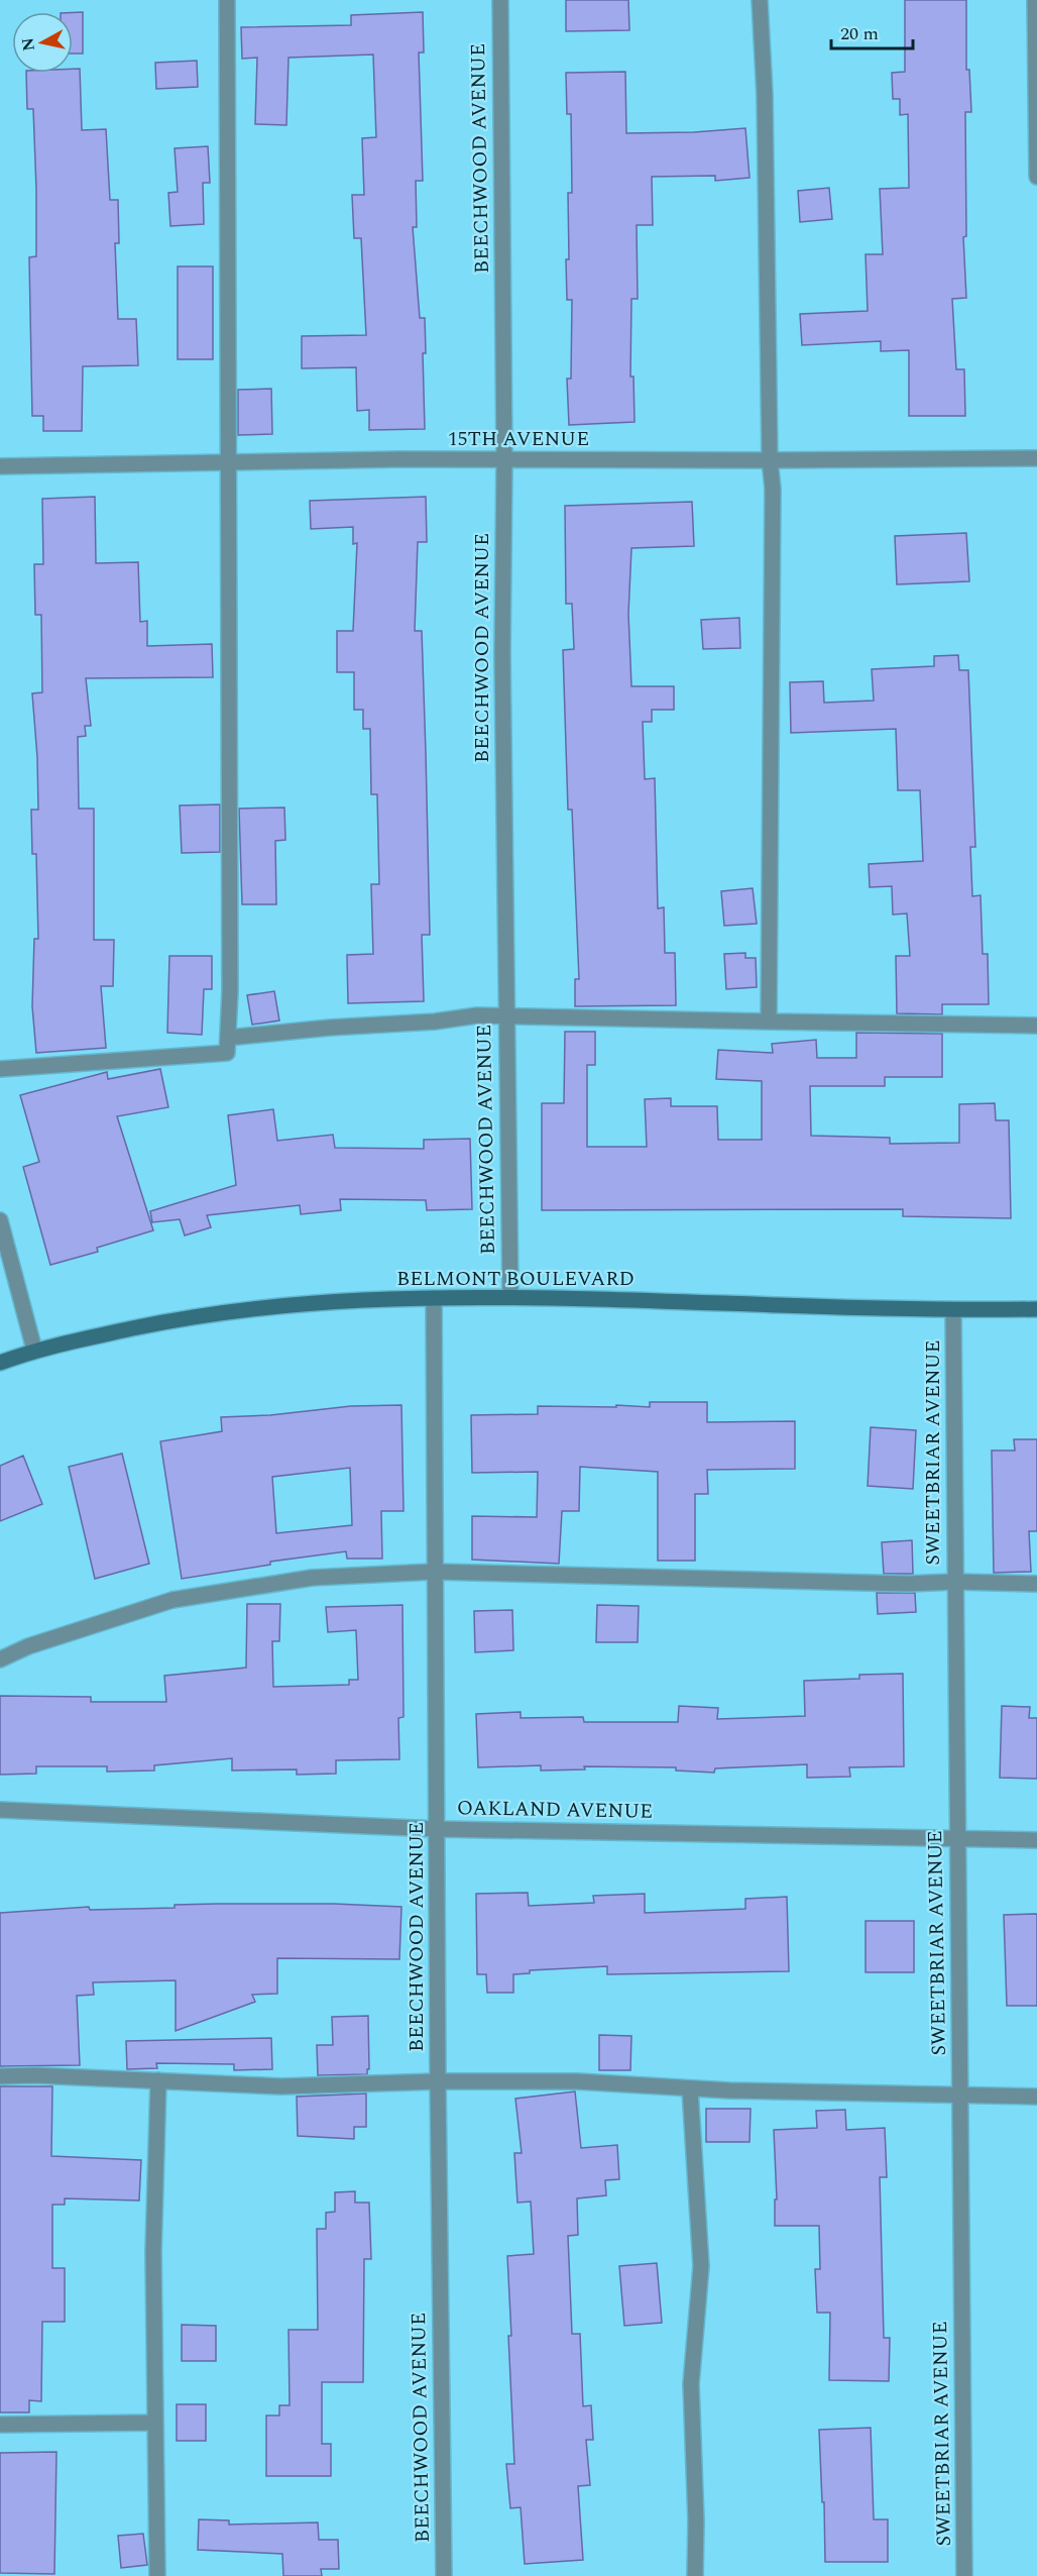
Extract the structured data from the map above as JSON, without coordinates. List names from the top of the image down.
{
  "streets": {
    "street": [
      "BEECHWOOD AVENUE",
      "15TH AVENUE",
      "BELMONT BOULEVARD",
      "SWEETBRIAR AVENUE",
      "OAKLAND AVENUE"
    ]
  },
  "crossings": [
    ["BEECHWOOD AVENUE", "15TH AVENUE"],
    ["BEECHWOOD AVENUE", "BELMONT BOULEVARD"],
    ["BEECHWOOD AVENUE", "OAKLAND AVENUE"],
    ["BELMONT BOULEVARD", "SWEETBRIAR AVENUE"],
    ["SWEETBRIAR AVENUE", "OAKLAND AVENUE"]
  ],
  "scale_bar": "20 m",
  "north": "left"
}
